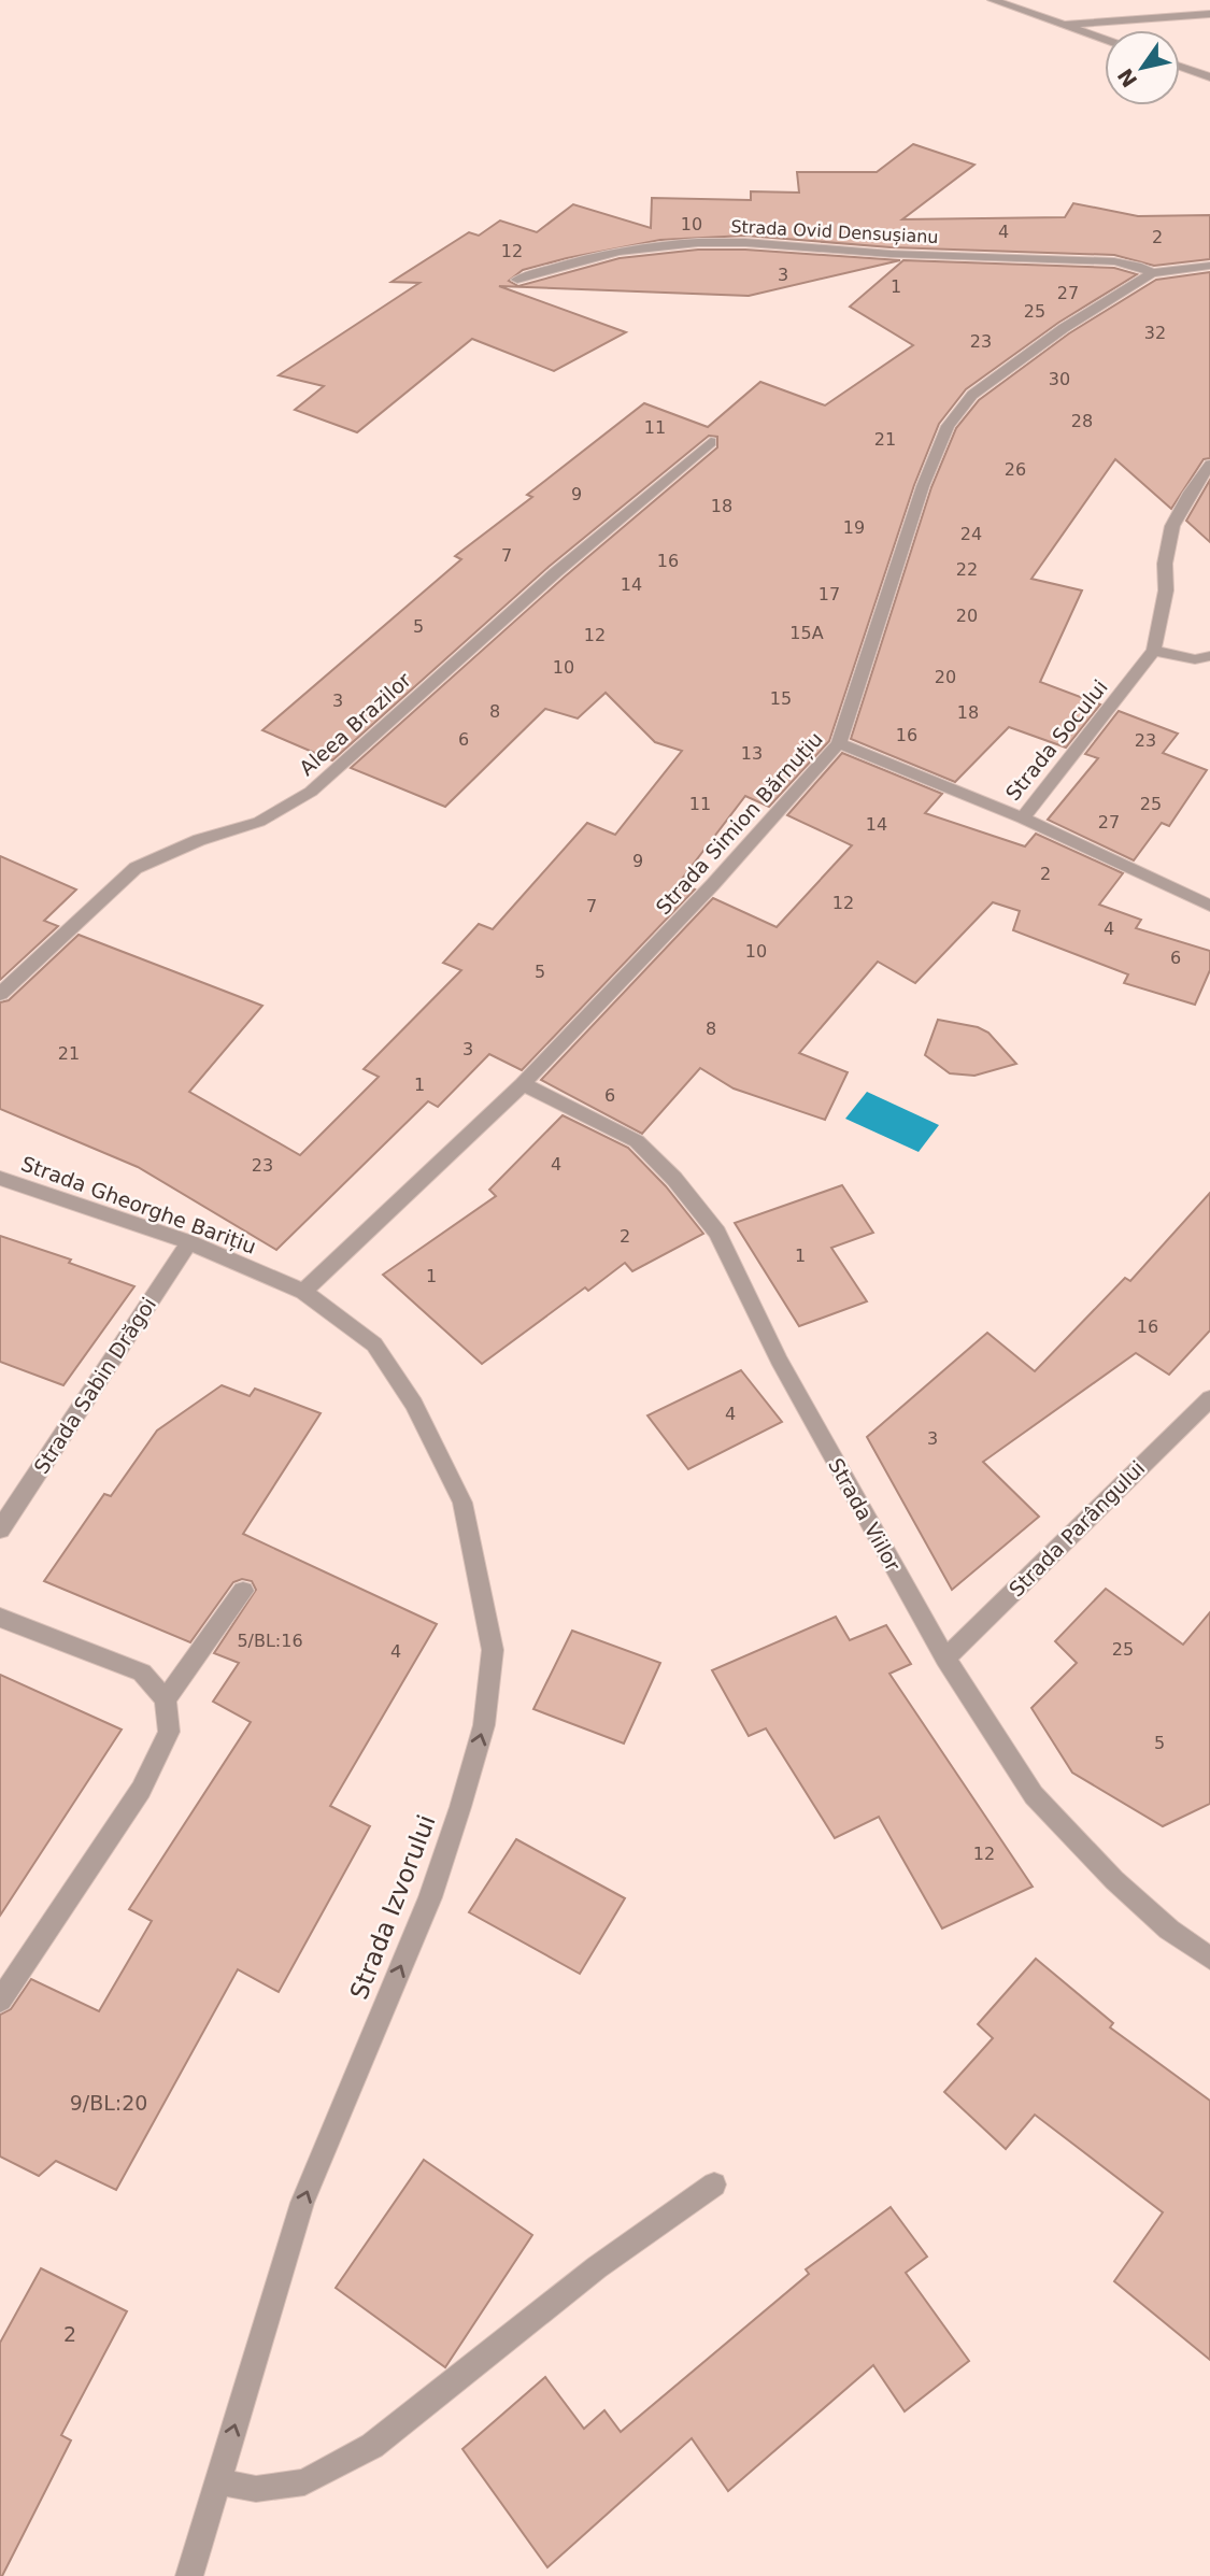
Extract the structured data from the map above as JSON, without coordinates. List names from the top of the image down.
{
  "streets": {
    "street": [
      "Strada Ovid Densușianu",
      "Aleea Brazilor",
      "Strada Socului",
      "Strada Simion Bărnuțiu",
      "Strada Gheorghe Barițiu",
      "Strada Sabin Drăgoi",
      "Strada Viilor",
      "Strada Parângului",
      "Strada Izvorului"
    ]
  },
  "crossings": [
    ["Strada Ovid Densușianu", "Strada Simion Bărnuțiu"],
    ["Strada Socului", "Strada Simion Bărnuțiu"],
    ["Strada Simion Bărnuțiu", "Strada Gheorghe Barițiu"],
    ["Strada Simion Bărnuțiu", "Strada Viilor"],
    ["Strada Simion Bărnuțiu", "Strada Izvorului"],
    ["Strada Gheorghe Barițiu", "Strada Sabin Drăgoi"],
    ["Strada Gheorghe Barițiu", "Strada Izvorului"],
    ["Strada Viilor", "Strada Parângului"]
  ],
  "one_way": ["Strada Izvorului"],
  "house_numbers": [
    "10",
    "4",
    "2",
    "12",
    "3",
    "1",
    "27",
    "25",
    "32",
    "23",
    "30",
    "28",
    "11",
    "21",
    "26",
    "9",
    "18",
    "19",
    "24",
    "7",
    "16",
    "22",
    "14",
    "17",
    "20",
    "5",
    "15A",
    "12",
    "10",
    "20",
    "15",
    "3",
    "8",
    "18",
    "16",
    "6",
    "23",
    "13",
    "11",
    "25",
    "27",
    "14",
    "9",
    "2",
    "12",
    "7",
    "4",
    "10",
    "6",
    "5",
    "8",
    "3",
    "21",
    "1",
    "6",
    "4",
    "23",
    "2",
    "1",
    "1",
    "16",
    "4",
    "3",
    "5/BL:16",
    "25",
    "4",
    "5",
    "12",
    "9/BL:20",
    "2"
  ],
  "north": "bottom left"
}
